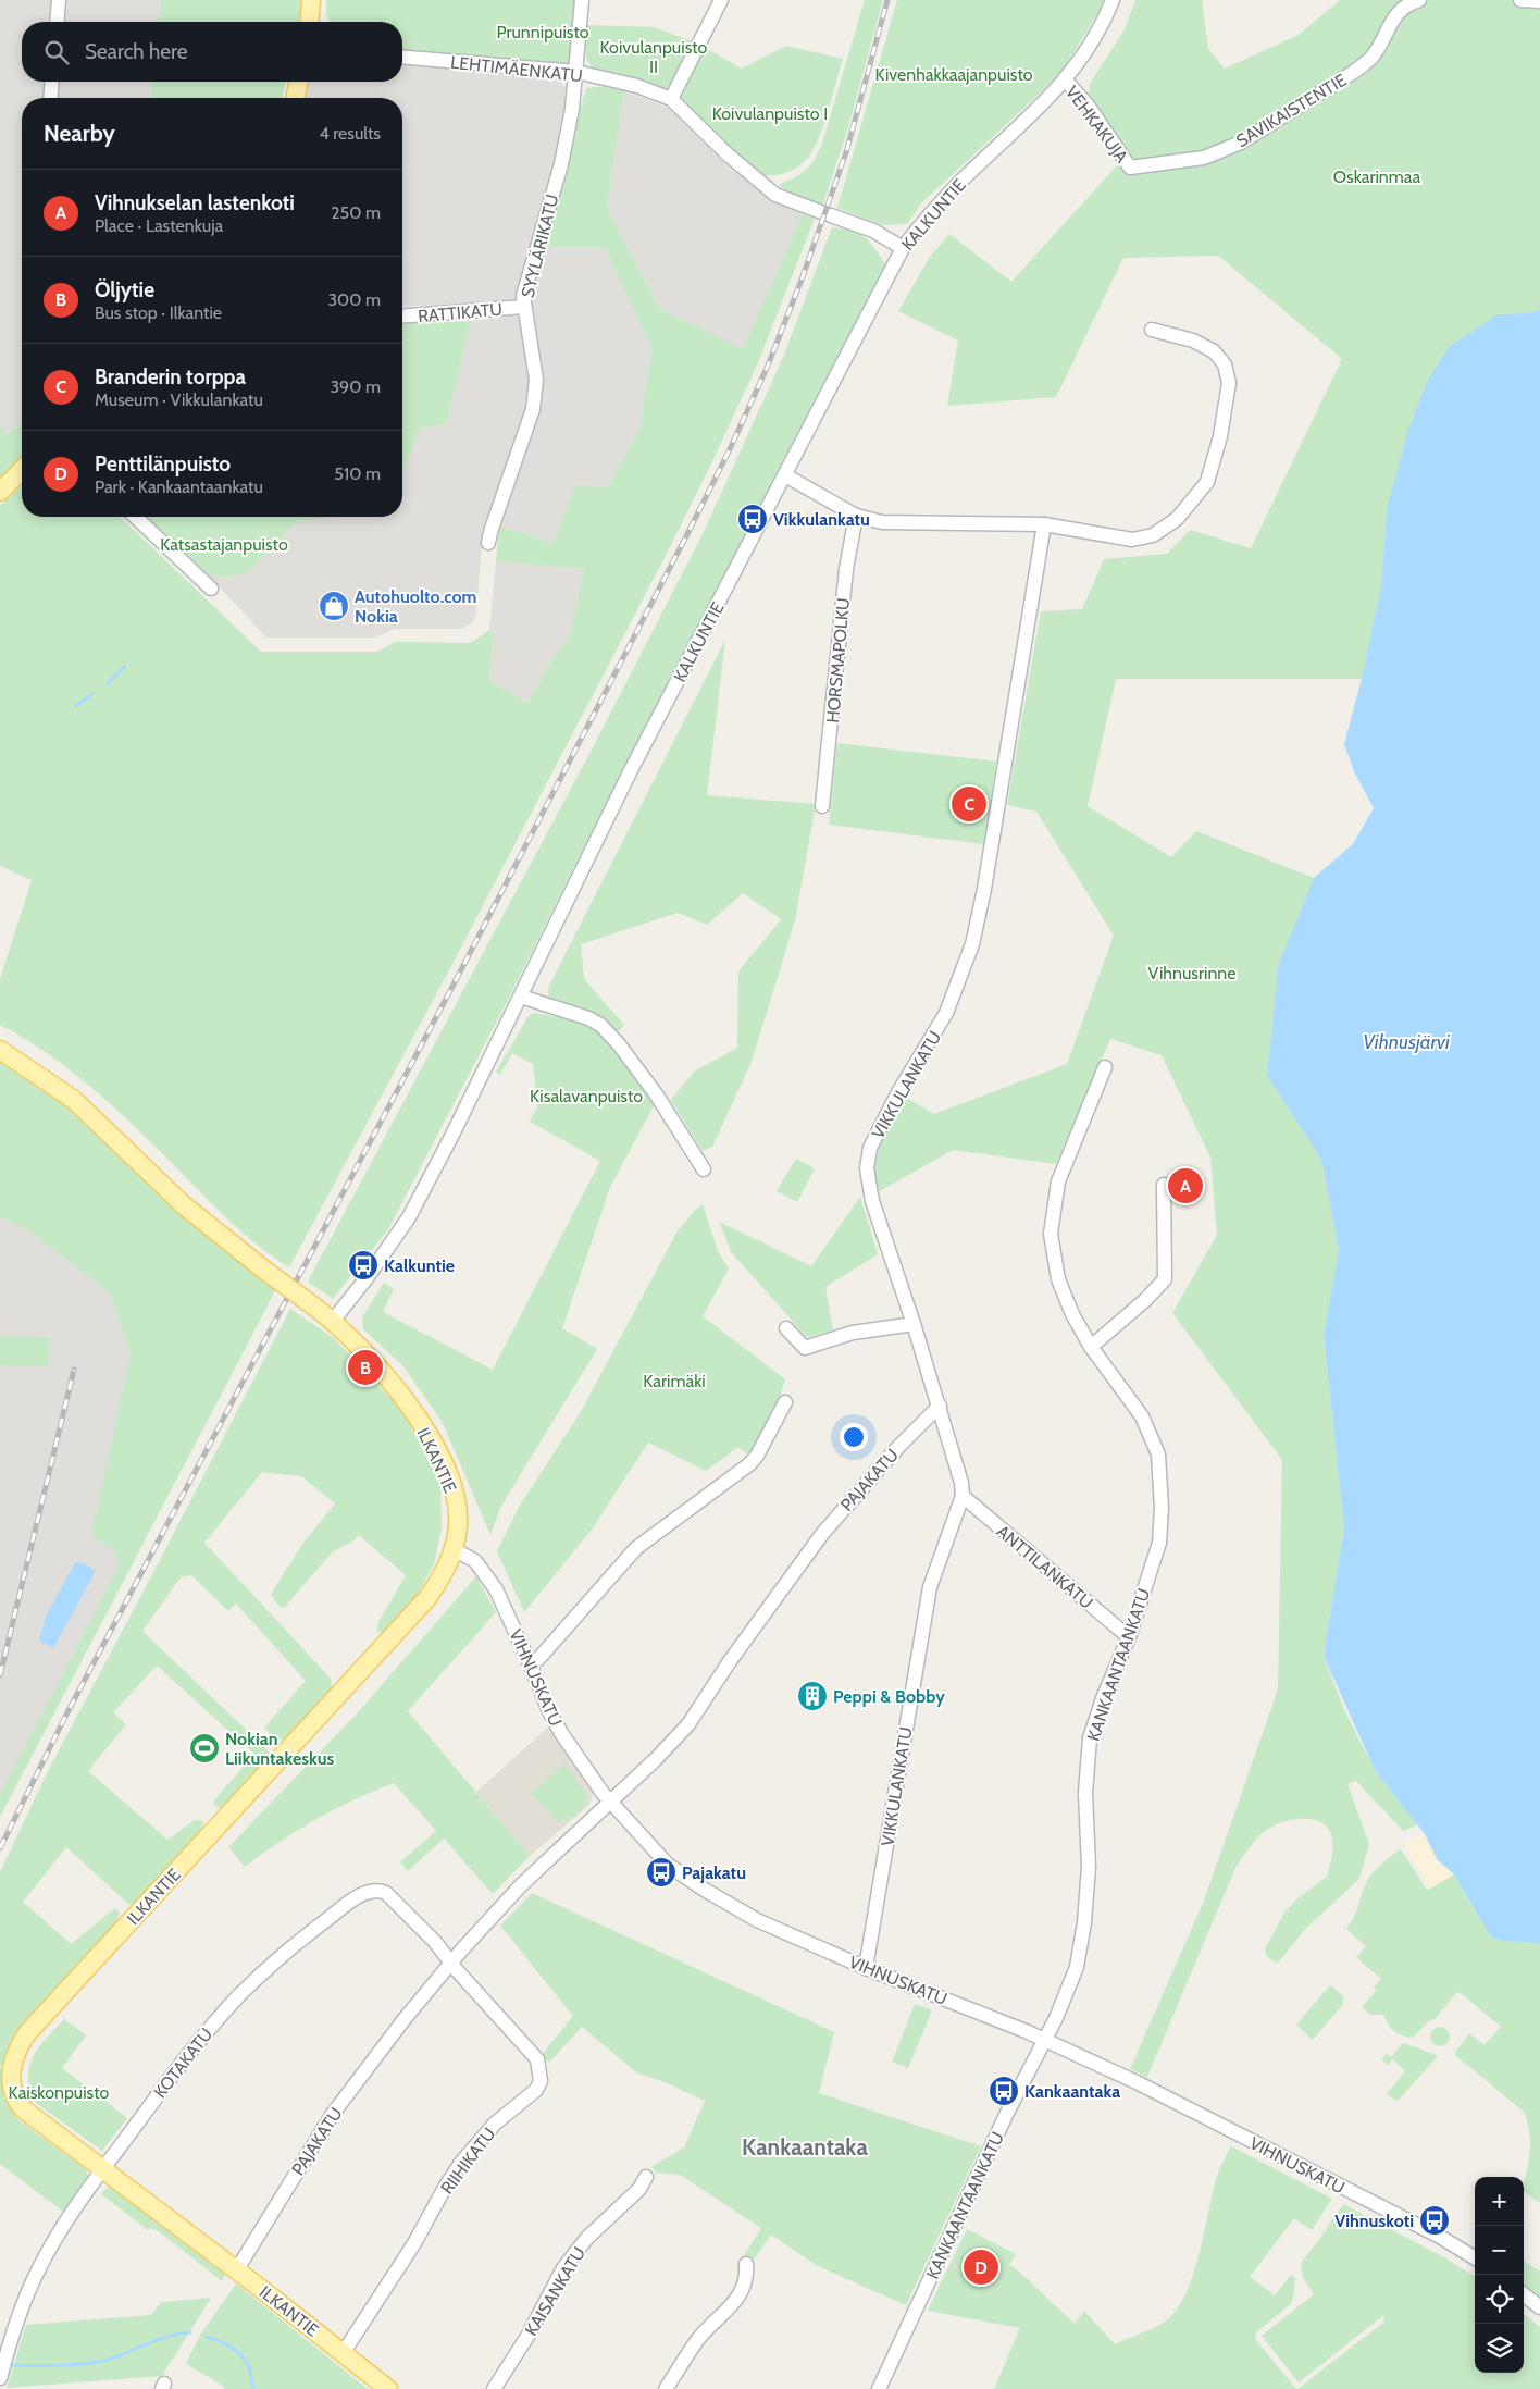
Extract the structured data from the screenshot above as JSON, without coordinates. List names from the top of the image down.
{
  "streets": {
    "main road": ["ILKANTIE"],
    "street": [
      "LEHTIMÄENKATU",
      "SAVIKAISTENTIE",
      "VEHKAKUJA",
      "KALKUNTIE",
      "SYYLÄRIKATU",
      "RATTIKATU",
      "HORSMAPOLKU",
      "VIKKULANKATU",
      "PAJAKATU",
      "ANTTILANKATU",
      "KANKAANTAANKATU",
      "VIHNUSKATU",
      "KOTAKATU",
      "RIIHIKATU",
      "KAISANKATU"
    ]
  },
  "crossings": [
    ["LEHTIMÄENKATU", "KALKUNTIE"],
    ["LEHTIMÄENKATU", "SYYLÄRIKATU"],
    ["SAVIKAISTENTIE", "VEHKAKUJA"],
    ["VEHKAKUJA", "KALKUNTIE"],
    ["KALKUNTIE", "ILKANTIE"],
    ["SYYLÄRIKATU", "RATTIKATU"],
    ["VIKKULANKATU", "PAJAKATU"],
    ["VIKKULANKATU", "ANTTILANKATU"],
    ["VIKKULANKATU", "VIHNUSKATU"],
    ["ILKANTIE", "PAJAKATU"],
    ["ILKANTIE", "VIHNUSKATU"],
    ["ILKANTIE", "KOTAKATU"],
    ["ILKANTIE", "RIIHIKATU"],
    ["PAJAKATU", "VIHNUSKATU"],
    ["PAJAKATU", "KOTAKATU"],
    ["PAJAKATU", "RIIHIKATU"],
    ["ANTTILANKATU", "KANKAANTAANKATU"],
    ["KANKAANTAANKATU", "VIHNUSKATU"],
    ["KOTAKATU", "RIIHIKATU"]
  ],
  "districts": ["Kankaantaka"],
  "water": ["Vihnusjärvi"],
  "parks": [
    "Prunnipuisto",
    "Koivulanpuisto II",
    "Kivenhakkaajanpuisto",
    "Koivulanpuisto I",
    "Oskarinmaa",
    "Katsastajanpuisto",
    "Vihnusrinne",
    "Kisalavanpuisto",
    "Karimäki",
    "Kaiskonpuisto"
  ],
  "places": {
    "bus stop": [
      "Vikkulankatu",
      "Kalkuntie",
      "Pajakatu",
      "Kankaantaka",
      "Vihnuskoti"
    ],
    "shop": ["Autohuolto.com Nokia"],
    "building": ["Peppi & Bobby"],
    "sports": ["Nokian Liikuntakeskus"]
  },
  "page": {
    "search": "Search here",
    "heading": ["Nearby", "4 results"],
    "list": [
      {
        "mark": "A",
        "name": "Vihnukselan lastenkoti",
        "note": "Place · Lastenkuja",
        "value": "250 m"
      },
      {
        "mark": "B",
        "name": "Öljytie",
        "note": "Bus stop · Ilkantie",
        "value": "300 m"
      },
      {
        "mark": "C",
        "name": "Branderin torppa",
        "note": "Museum · Vikkulankatu",
        "value": "390 m"
      },
      {
        "mark": "D",
        "name": "Penttilänpuisto",
        "note": "Park · Kankaantaankatu",
        "value": "510 m"
      }
    ],
    "pins": [
      "C",
      "A",
      "B",
      "D"
    ],
    "map_buttons": ["+", "−"]
  }
}
